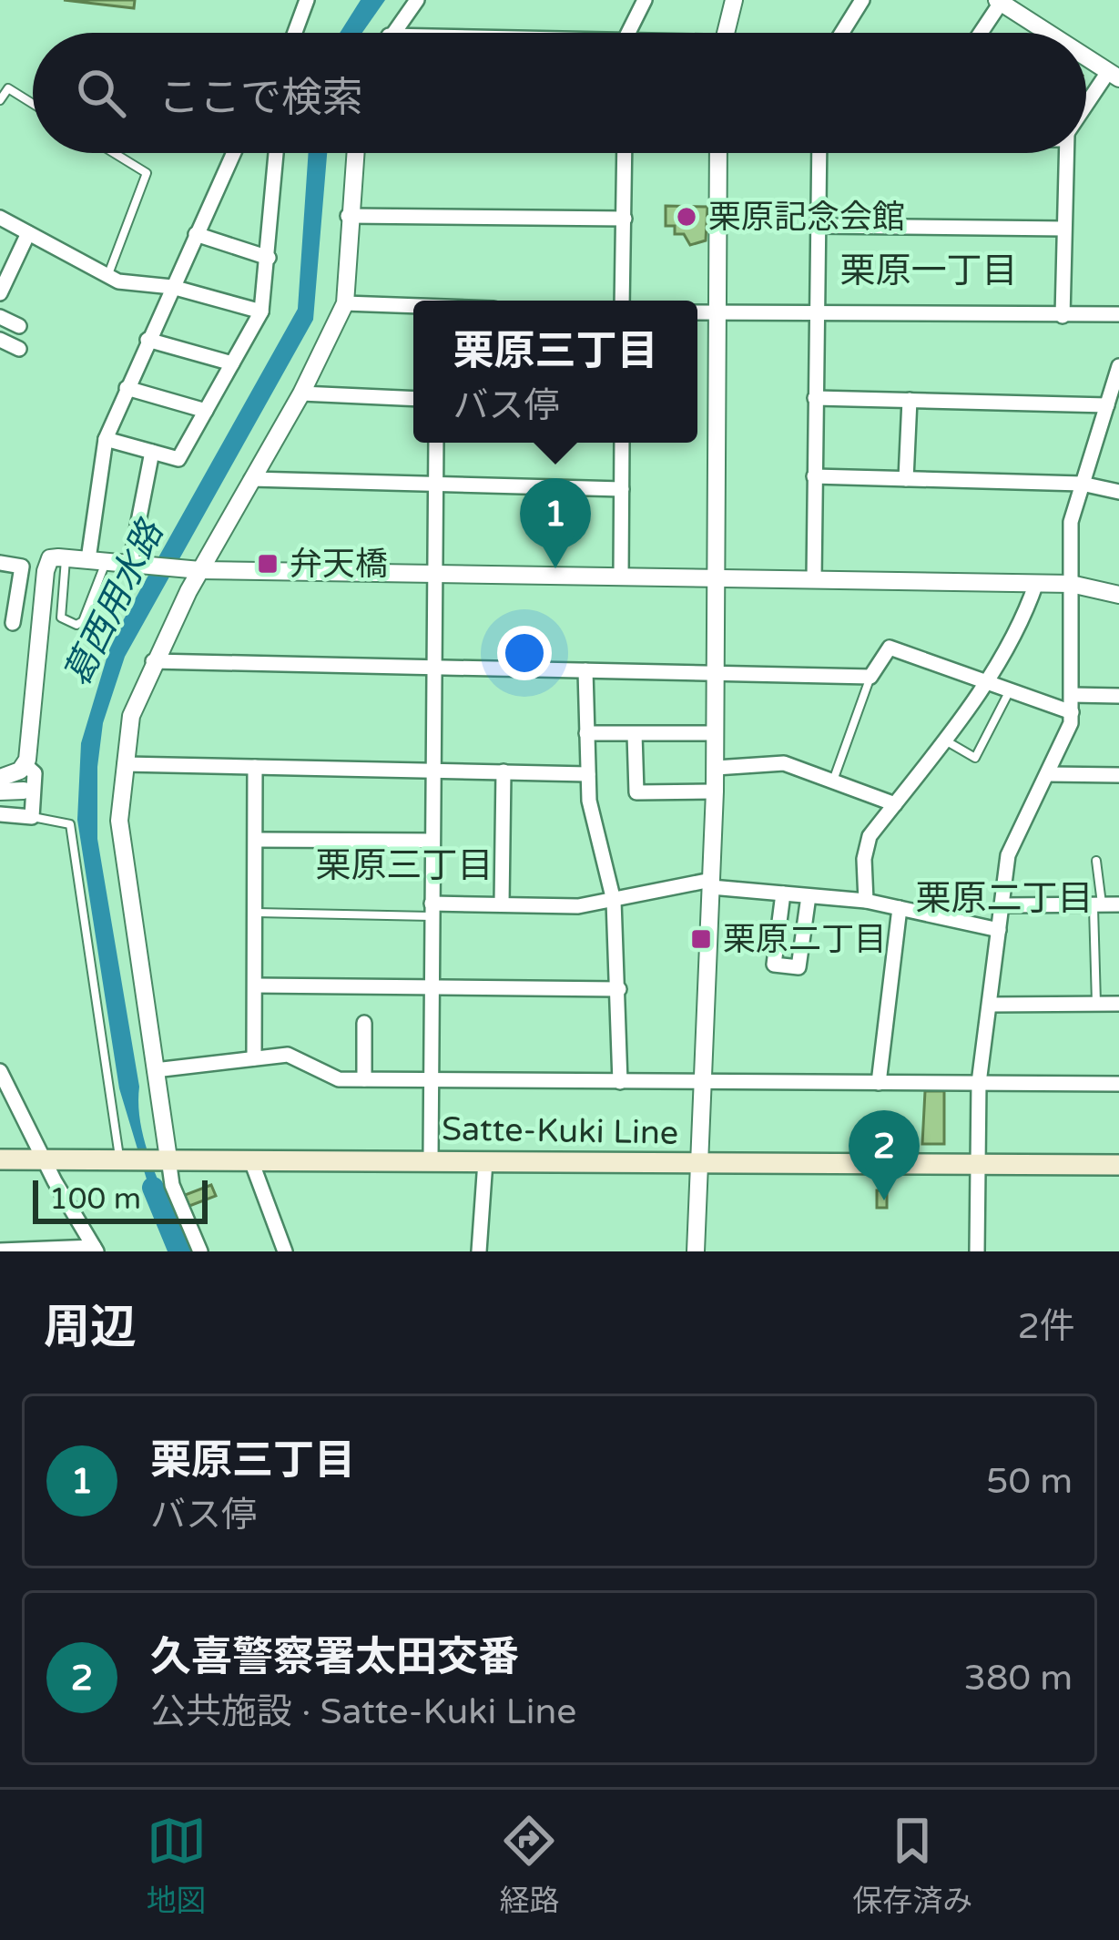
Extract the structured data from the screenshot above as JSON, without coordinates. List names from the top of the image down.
{
  "streets": {
    "main road": ["Satte-Kuki Line"]
  },
  "districts": ["栗原一丁目", "栗原三丁目", "栗原二丁目"],
  "water": ["葛西用水路"],
  "places": {
    "other": ["栗原記念会館"],
    "transit": ["弁天橋", "栗原二丁目"]
  },
  "scale_bar": "100 m",
  "page": {
    "search": "ここで検索",
    "popup": ["栗原三丁目", "バス停"],
    "pins": ["1", "2"],
    "scale": "100 m",
    "heading": ["周辺", "2件"],
    "list": [
      {
        "mark": "1",
        "name": "栗原三丁目",
        "note": "バス停",
        "value": "50 m"
      },
      {
        "mark": "2",
        "name": "久喜警察署太田交番",
        "note": "公共施設 · Satte-Kuki Line",
        "value": "380 m"
      }
    ],
    "nav": ["地図", "経路", "保存済み"]
  }
}
